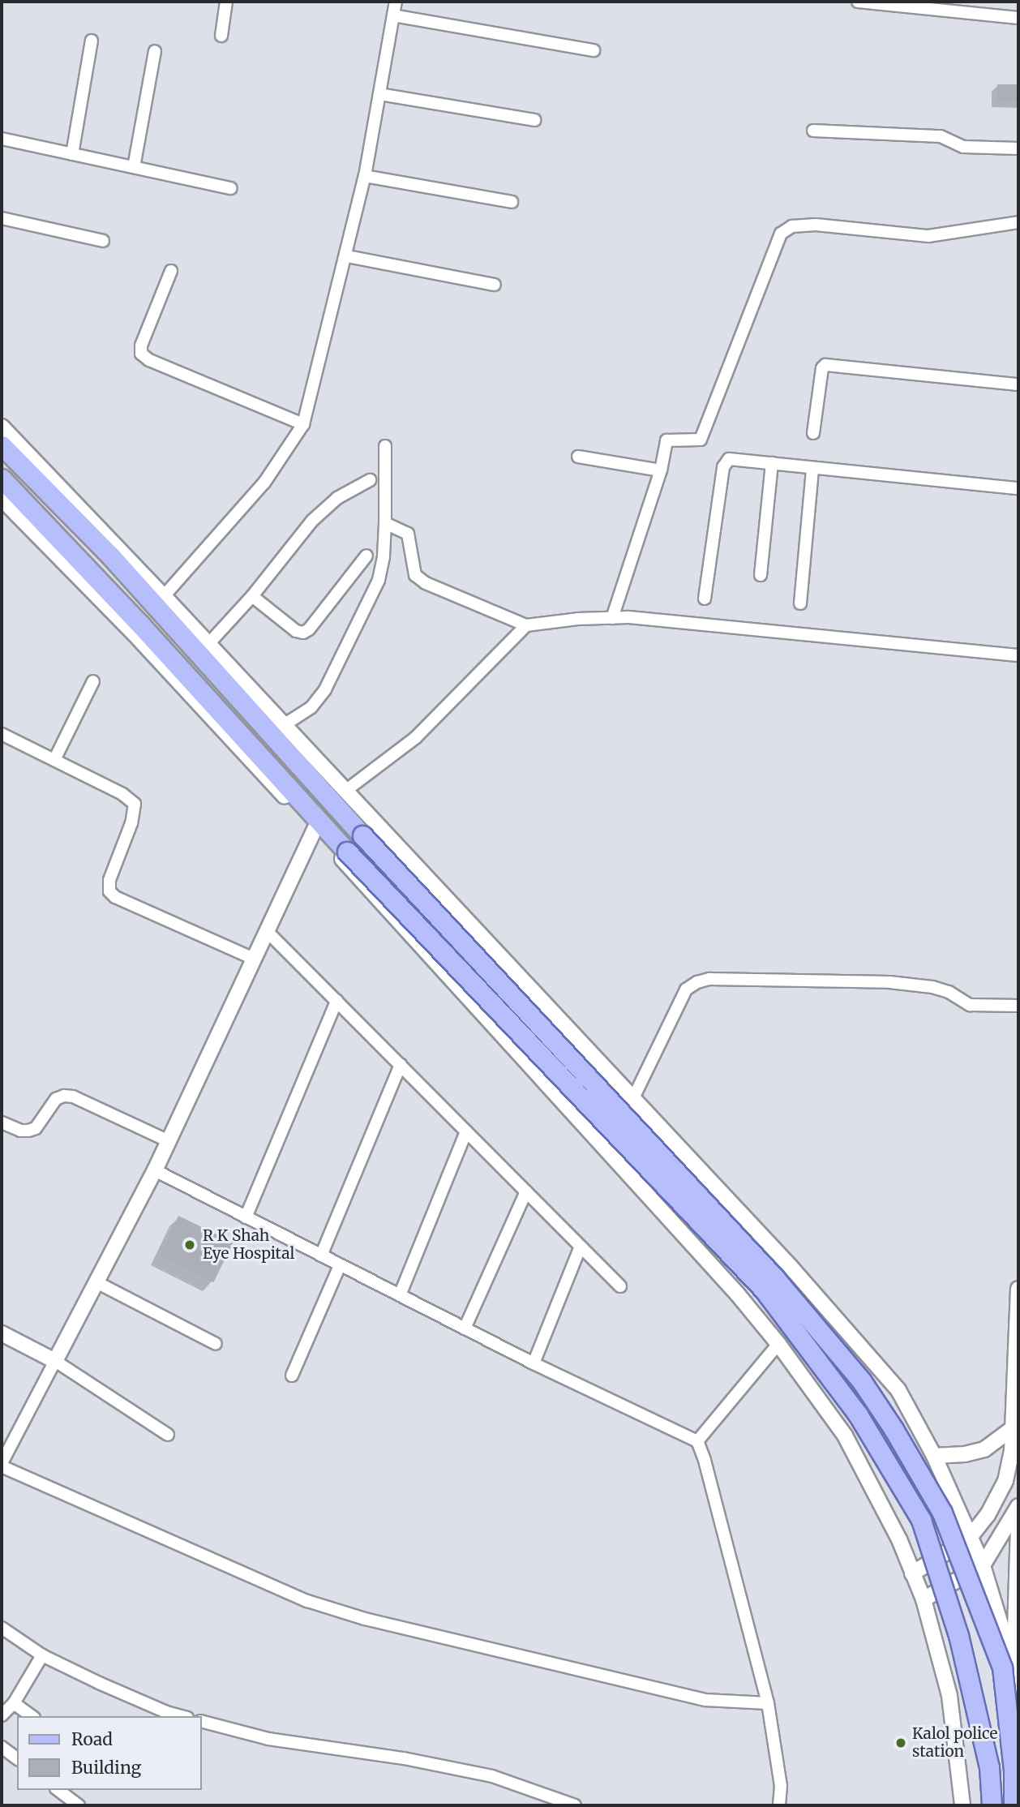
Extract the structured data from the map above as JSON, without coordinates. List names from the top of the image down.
{
  "places": ["R K Shah Eye Hospital", "Kalol police station"],
  "legend": ["Road", "Building"]
}
